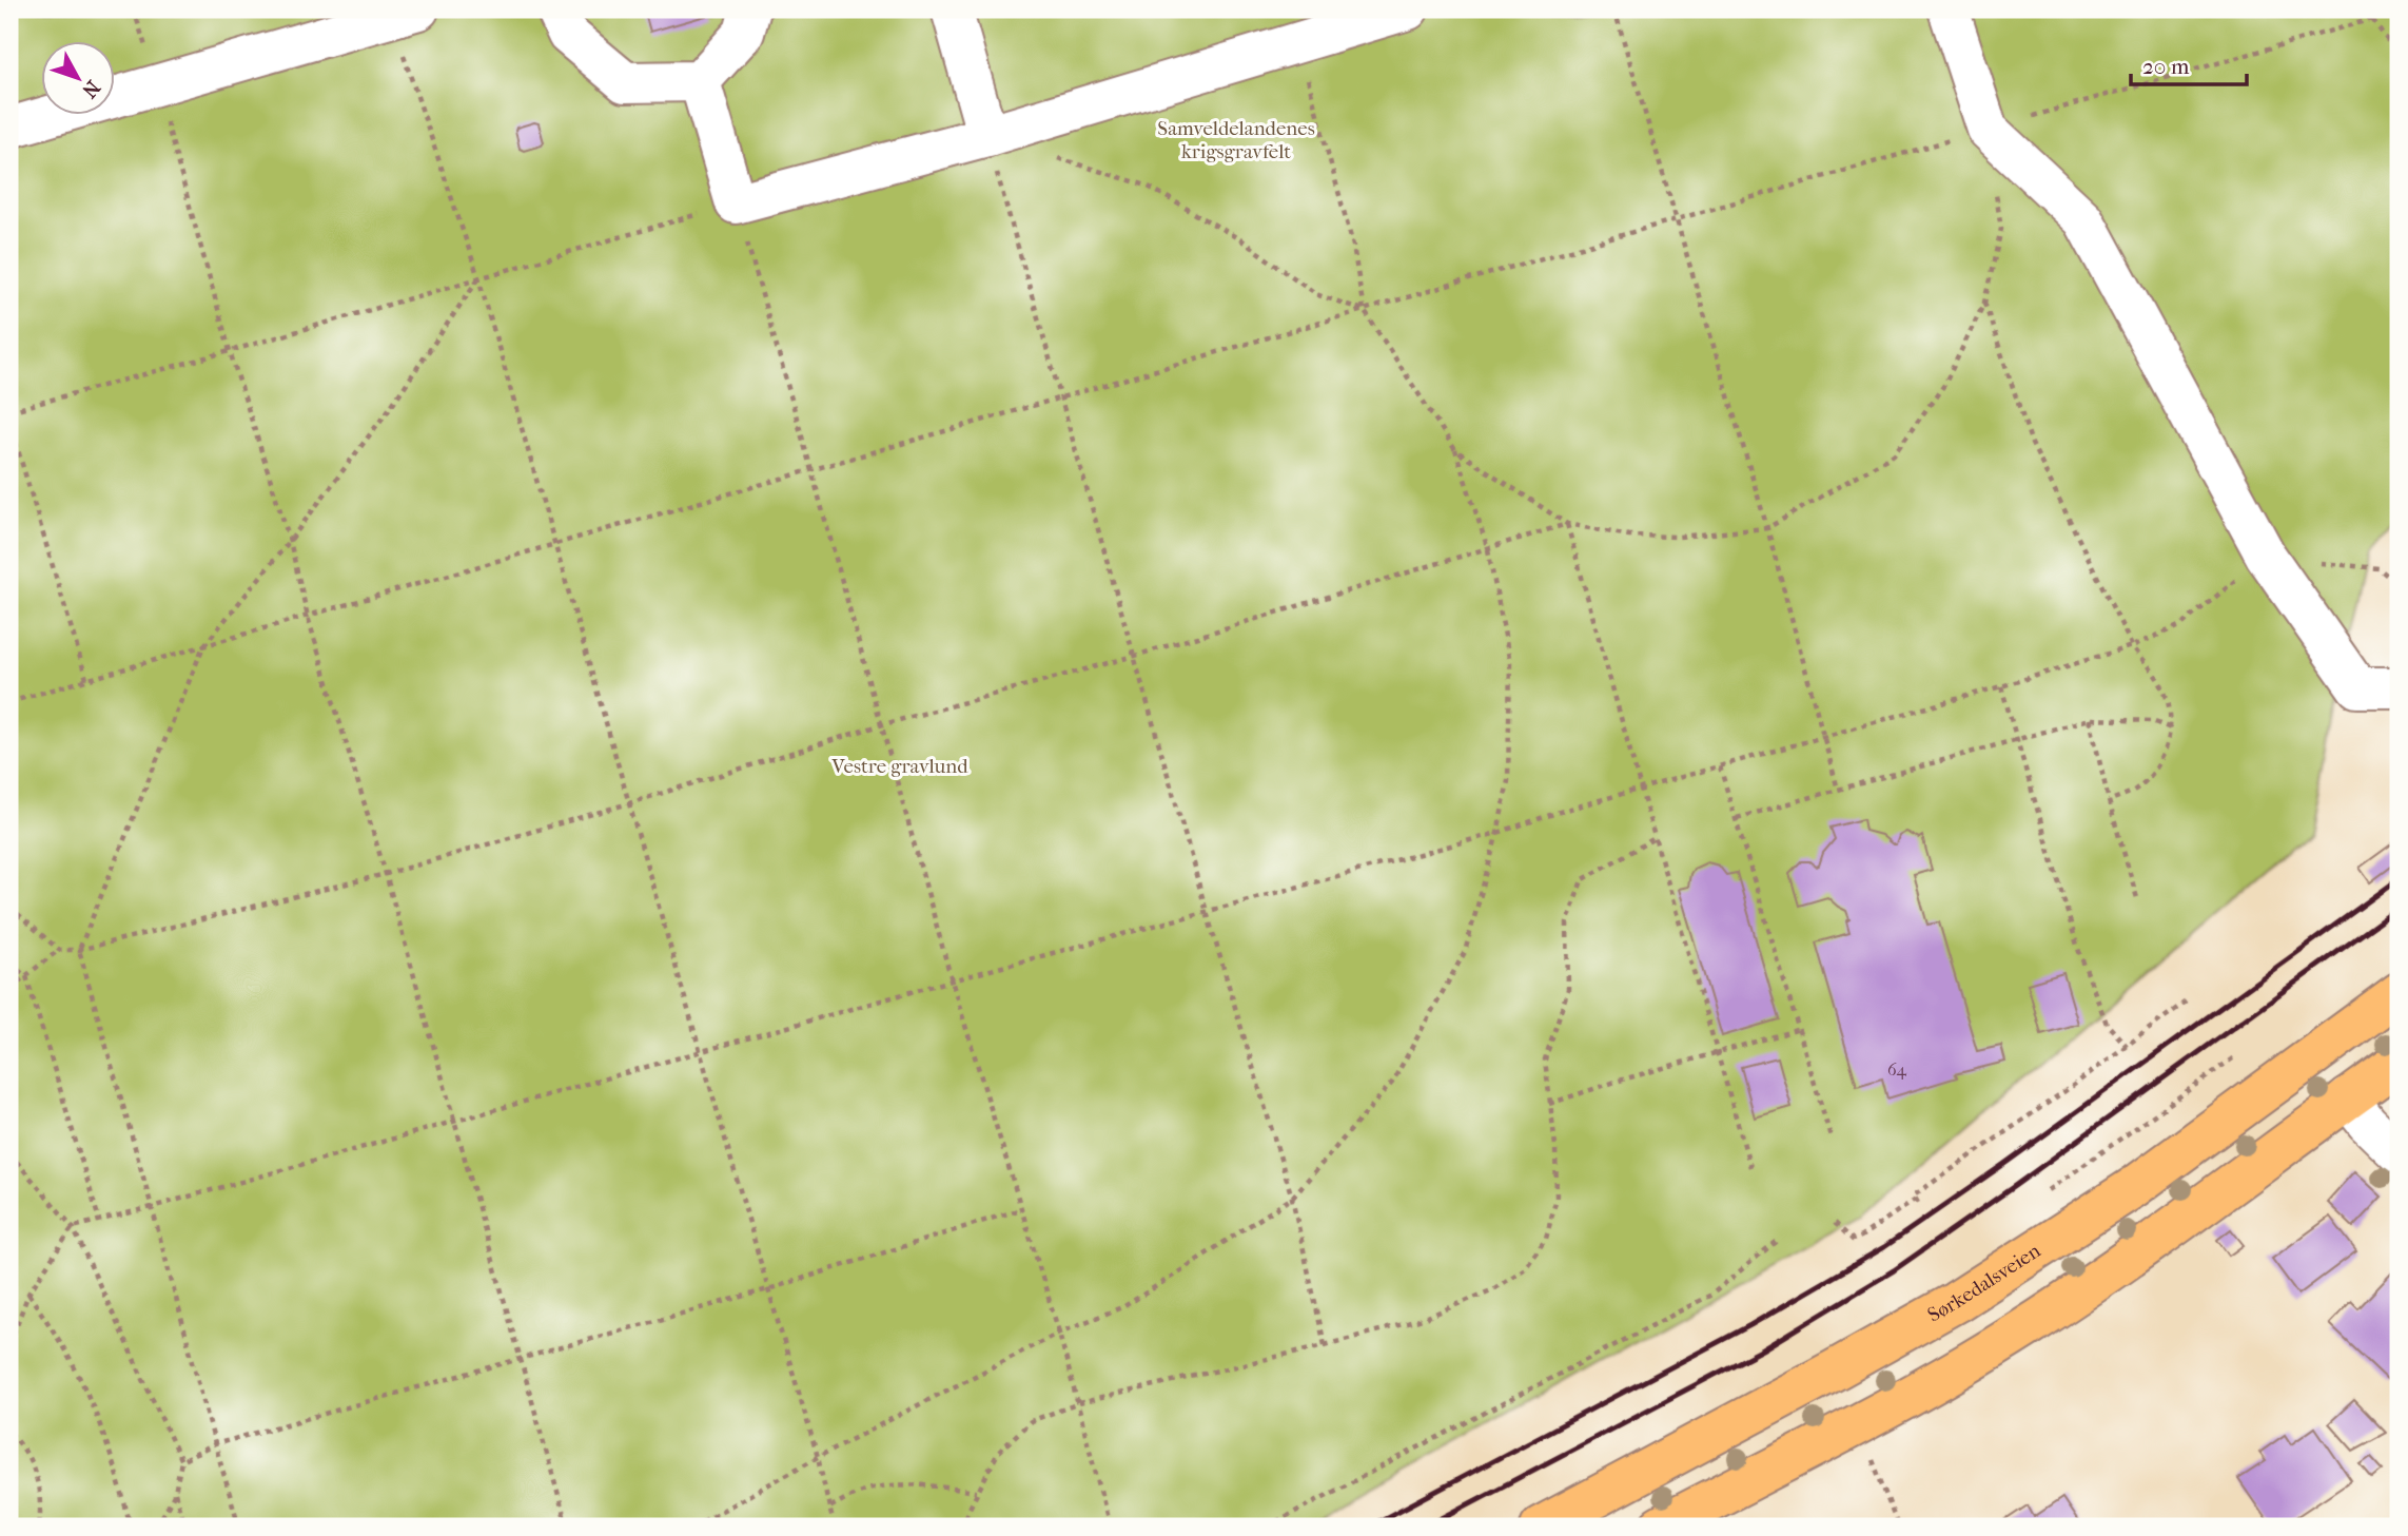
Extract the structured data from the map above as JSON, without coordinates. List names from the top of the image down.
{
  "streets": {
    "main road": ["Sørkedalsveien"]
  },
  "parks": ["Samveldelandenes krigsgravfelt", "Vestre gravlund"],
  "house_numbers": ["64"],
  "scale_bar": "20 m",
  "north": "bottom right"
}
